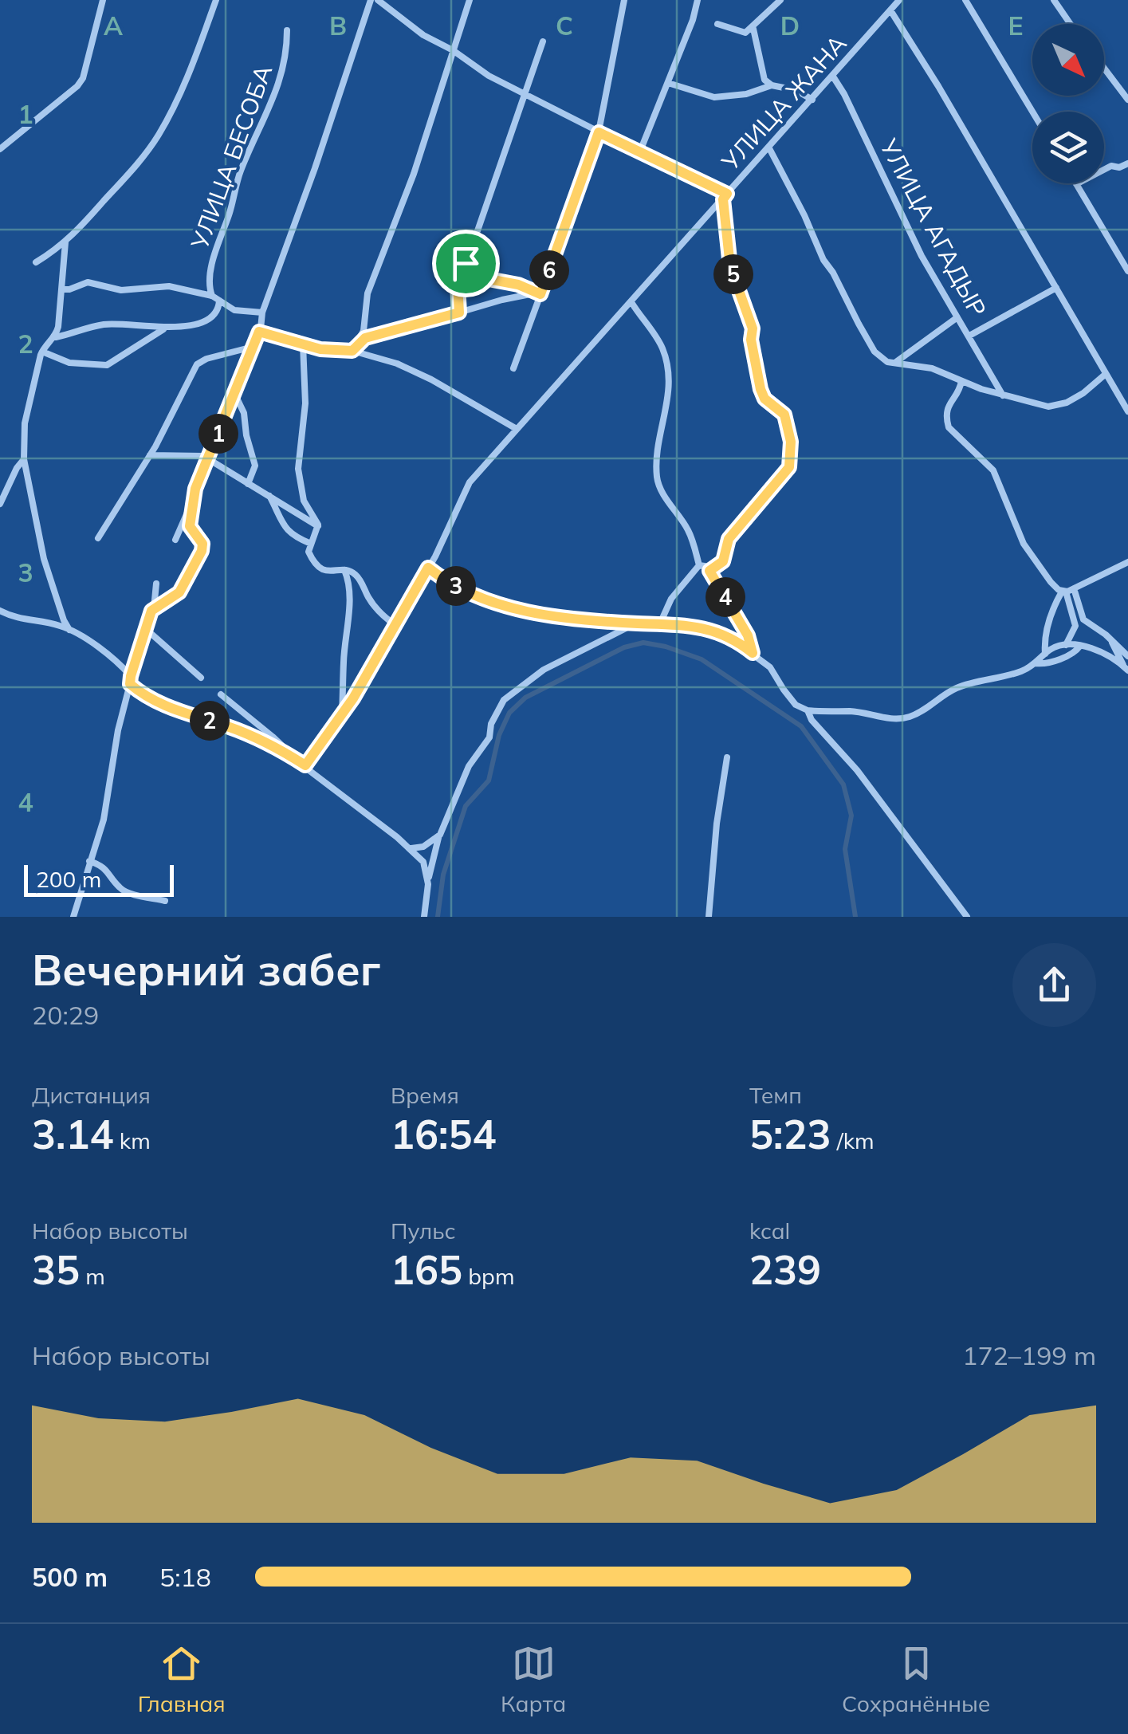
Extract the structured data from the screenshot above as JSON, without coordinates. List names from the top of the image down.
{
  "streets": {
    "street": ["УЛИЦА ЖАНА", "УЛИЦА БЕСОБА", "УЛИЦА АГАДЫР"]
  },
  "crossings": [
    ["УЛИЦА ЖАНА", "УЛИЦА АГАДЫР"]
  ],
  "scale_bar": "200 m",
  "north": "bottom right",
  "page": {
    "pins": [
      "6",
      "5",
      "1",
      "3",
      "4",
      "2"
    ],
    "scale": "200 m",
    "heading": ["Вечерний забег", "20:29"],
    "stats": [
      ["Дистанция", "3.14 km"],
      ["Время", "16:54"],
      ["Темп", "5:23 /km"],
      ["Набор высоты", "35 m"],
      ["Пульс", "165 bpm"],
      ["kcal", "239"]
    ],
    "chart": ["Набор высоты", "172–199 m"],
    "list": [
      {
        "name": "500 m",
        "note": "5:18"
      }
    ],
    "tabs": ["Главная", "Карта", "Сохранённые"]
  },
  "grid": {
    "columns": [
      "A",
      "B",
      "C",
      "D",
      "E"
    ],
    "rows": [
      "1",
      "2",
      "3",
      "4"
    ]
  }
}
